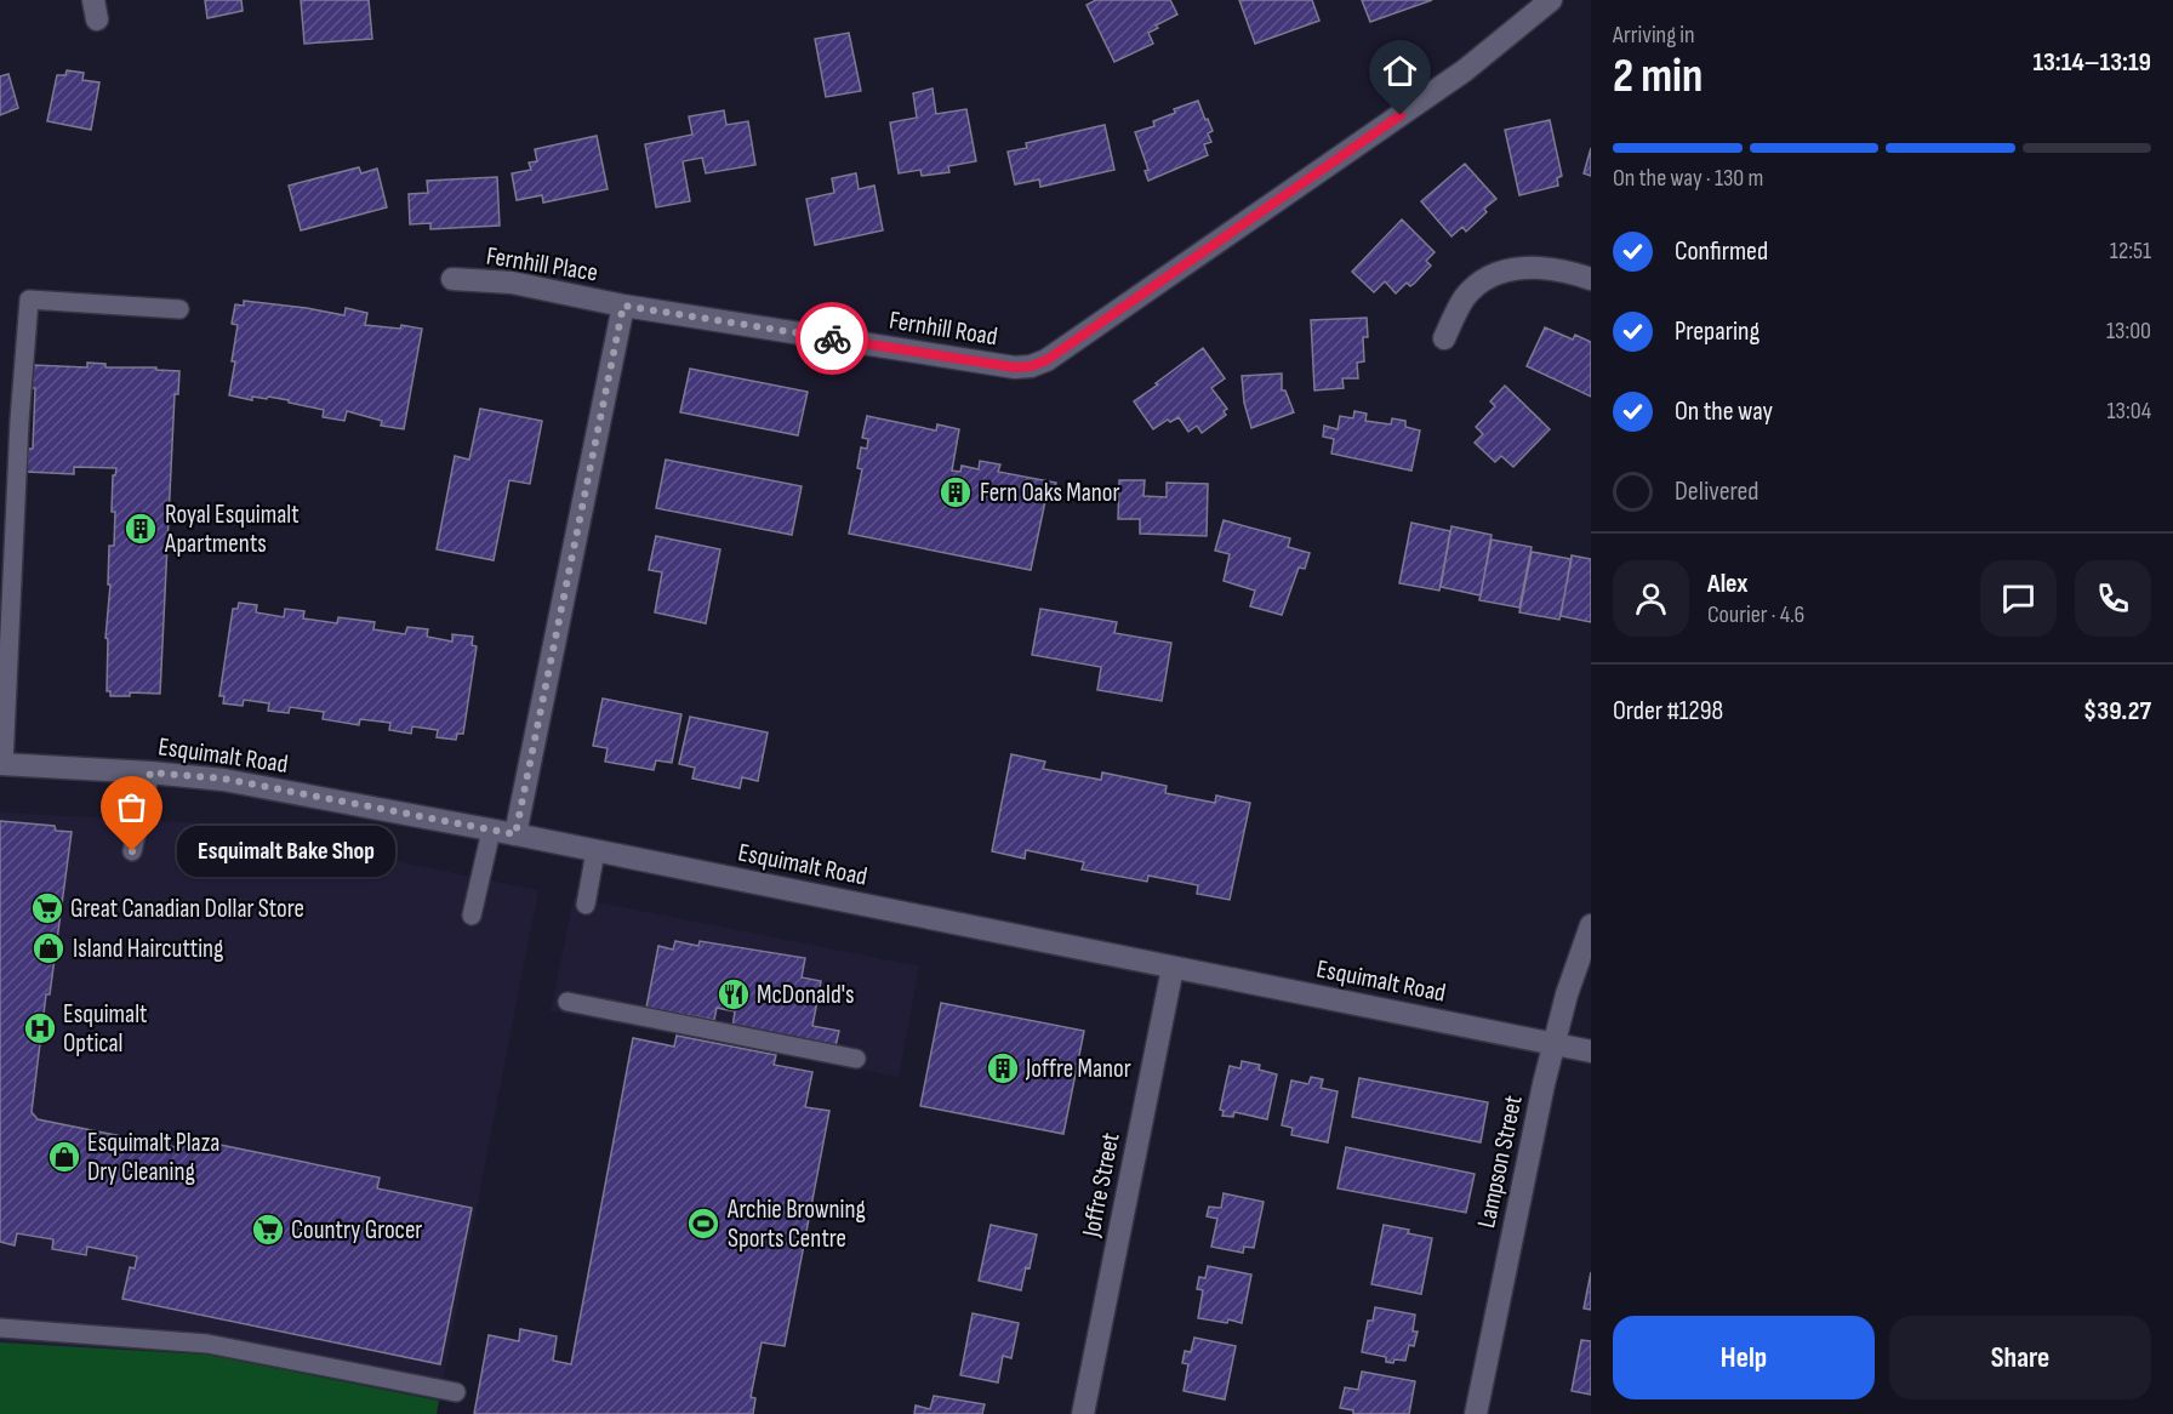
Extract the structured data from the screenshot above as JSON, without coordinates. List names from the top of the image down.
{
  "streets": {
    "street": [
      "Fernhill Place",
      "Fernhill Road",
      "Esquimalt Road",
      "Lampson Street",
      "Joffre Street"
    ]
  },
  "crossings": [
    ["Fernhill Place", "Fernhill Road"],
    ["Esquimalt Road", "Lampson Street"],
    ["Esquimalt Road", "Joffre Street"]
  ],
  "places": {
    "building": ["Fern Oaks Manor", "Royal Esquimalt Apartments", "Joffre Manor"],
    "other": ["Esquimalt Bake Shop"],
    "supermarket": ["Great Canadian Dollar Store", "Country Grocer"],
    "shop": ["Island Haircutting", "Esquimalt Plaza Dry Cleaning"],
    "restaurant": ["McDonald's"],
    "hospital": ["Esquimalt Optical"],
    "sports": ["Archie Browning Sports Centre"]
  },
  "page": {
    "heading": ["2 min", "Arriving in", "13:14–13:19"],
    "panel": [
      "Alex",
      "Courier · 4.6",
      "Order #1298",
      "$39.27"
    ],
    "bar": "On the way · 130 m",
    "list": [
      ["Confirmed", "12:51"],
      ["Preparing", "13:00"],
      ["On the way", "13:04"],
      "Delivered"
    ],
    "bubble": "Esquimalt Bake Shop",
    "buttons": ["Help", "Share"]
  }
}
